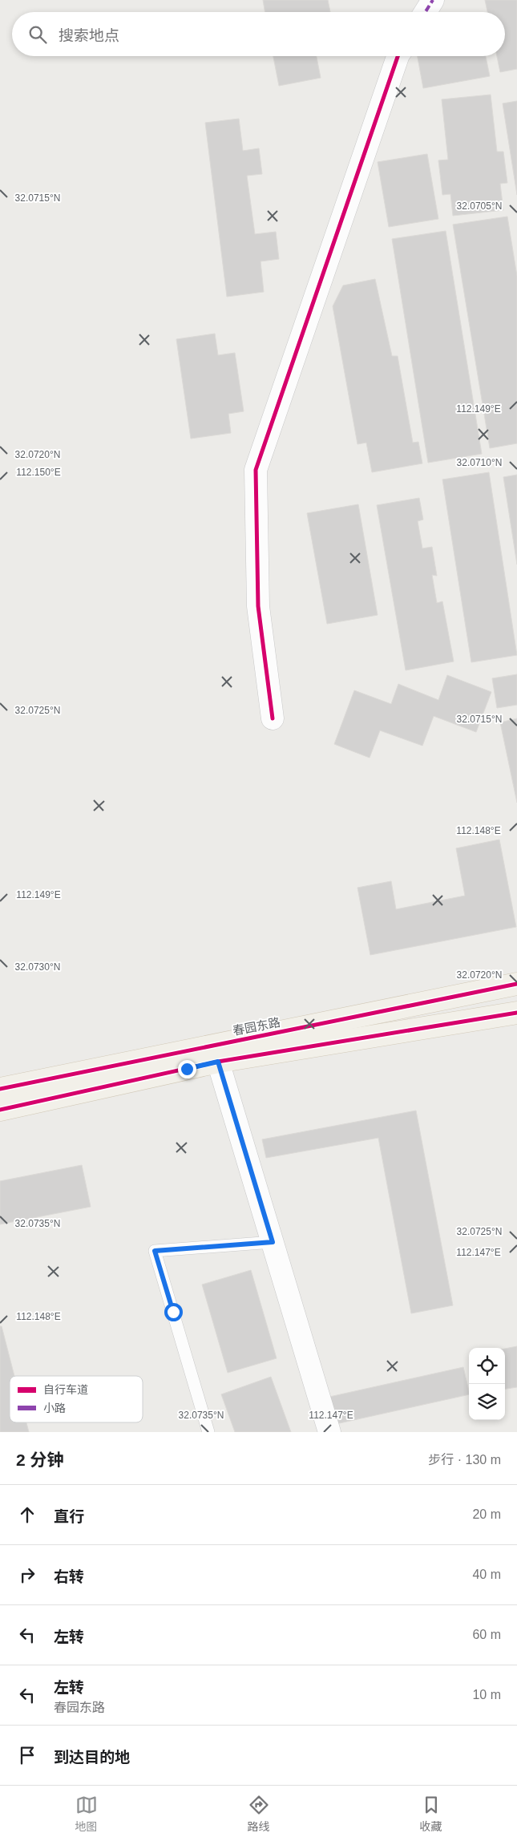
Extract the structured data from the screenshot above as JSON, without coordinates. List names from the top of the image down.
{
  "streets": {
    "main road": ["春园东路"]
  },
  "legend": ["自行车道", "小路"],
  "page": {
    "search": "搜索地点",
    "heading": ["2 分钟", "步行 · 130 m"],
    "list": [
      ["直行", "20 m"],
      ["右转", "40 m"],
      ["左转", "60 m"],
      ["左转", "春园东路", "10 m"],
      "到达目的地"
    ],
    "nav": ["地图", "路线", "收藏"]
  },
  "coordinates": [
    "32.0715°N",
    "32.0705°N",
    "112.149°E",
    "32.0720°N",
    "32.0710°N",
    "112.150°E",
    "32.0725°N",
    "112.148°E",
    "32.0730°N",
    "32.0735°N",
    "112.147°E"
  ]
}
